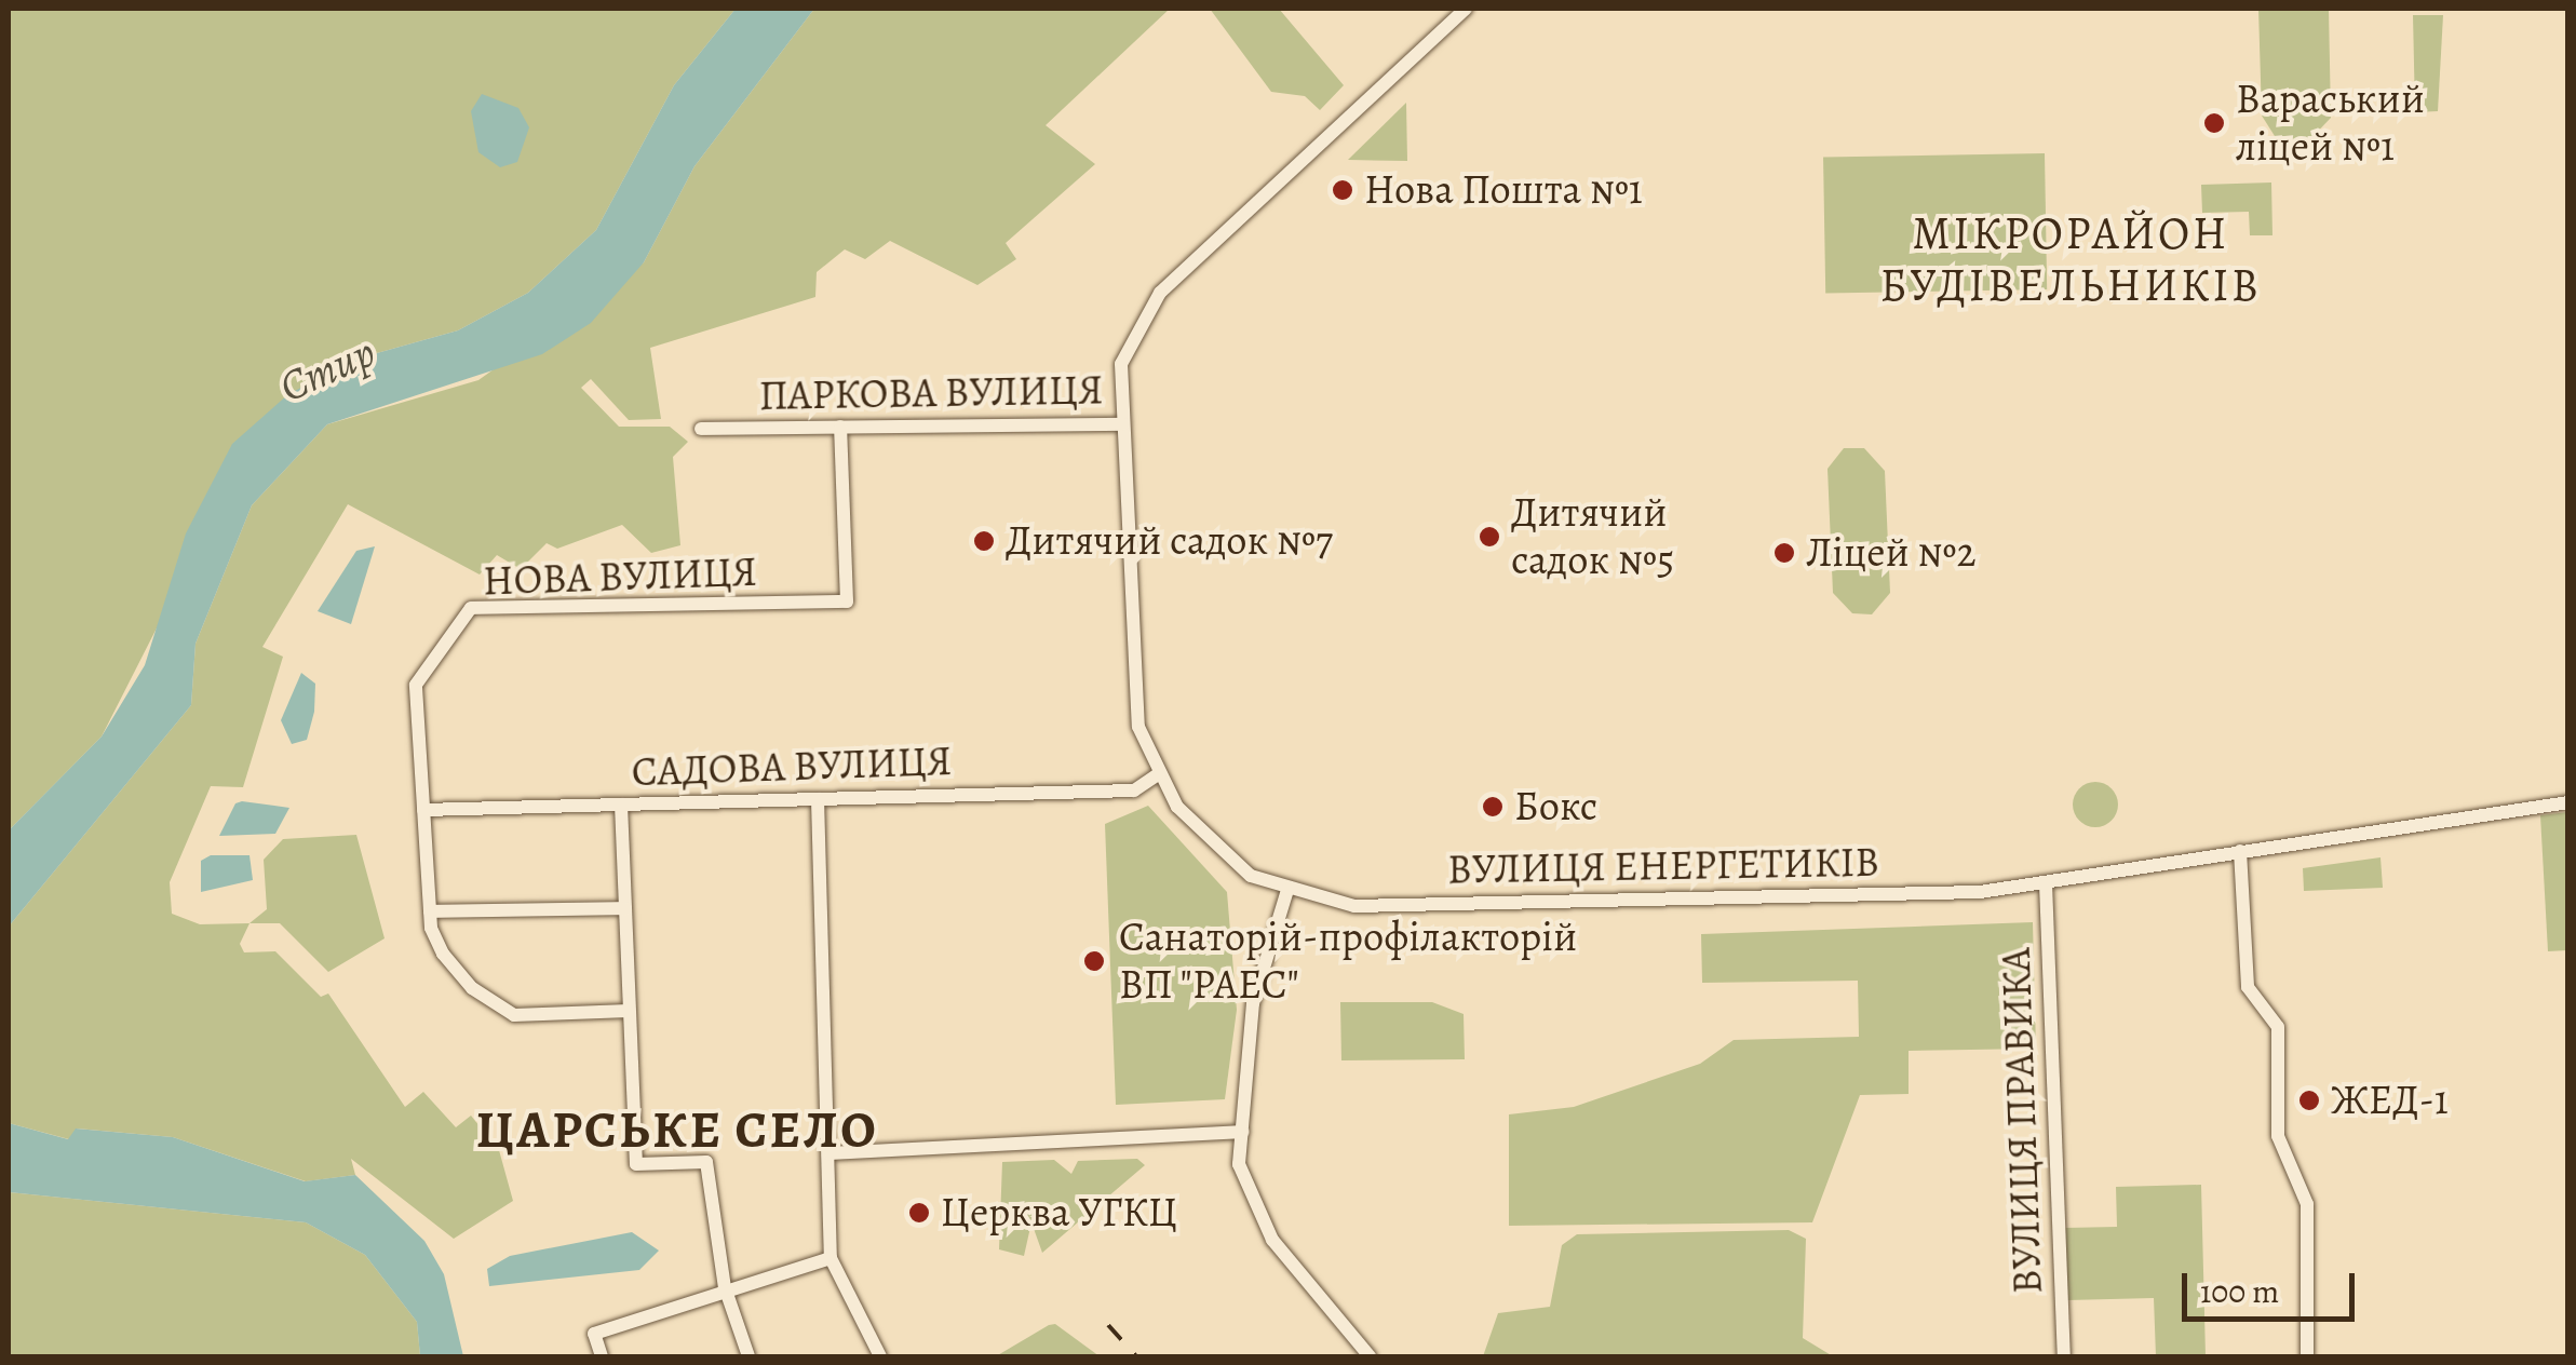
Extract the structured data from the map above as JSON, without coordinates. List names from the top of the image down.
{
  "streets": {
    "street": [
      "ПАРКОВА ВУЛИЦЯ",
      "НОВА ВУЛИЦЯ",
      "САДОВА ВУЛИЦЯ",
      "ВУЛИЦЯ ЕНЕРГЕТИКІВ",
      "ВУЛИЦЯ ПРАВИКА"
    ]
  },
  "crossings": [
    ["ПАРКОВА ВУЛИЦЯ", "НОВА ВУЛИЦЯ"],
    ["ПАРКОВА ВУЛИЦЯ", "ВУЛИЦЯ ЕНЕРГЕТИКІВ"],
    ["НОВА ВУЛИЦЯ", "САДОВА ВУЛИЦЯ"],
    ["САДОВА ВУЛИЦЯ", "ВУЛИЦЯ ЕНЕРГЕТИКІВ"],
    ["ВУЛИЦЯ ЕНЕРГЕТИКІВ", "ВУЛИЦЯ ПРАВИКА"]
  ],
  "districts": ["МІКРОРАЙОН БУДІВЕЛЬНИКІВ", "ЦАРСЬКЕ СЕЛО"],
  "water": ["Стир"],
  "places": [
    "Вараський ліцей №1",
    "Нова Пошта №1",
    "Дитячий садок №5",
    "Дитячий садок №7",
    "Ліцей №2",
    "Бокс",
    "Санаторій-профілакторій ВП \"РАЕС\"",
    "ЖЕД-1",
    "Церква УГКЦ"
  ],
  "scale_bar": "100 m"
}
